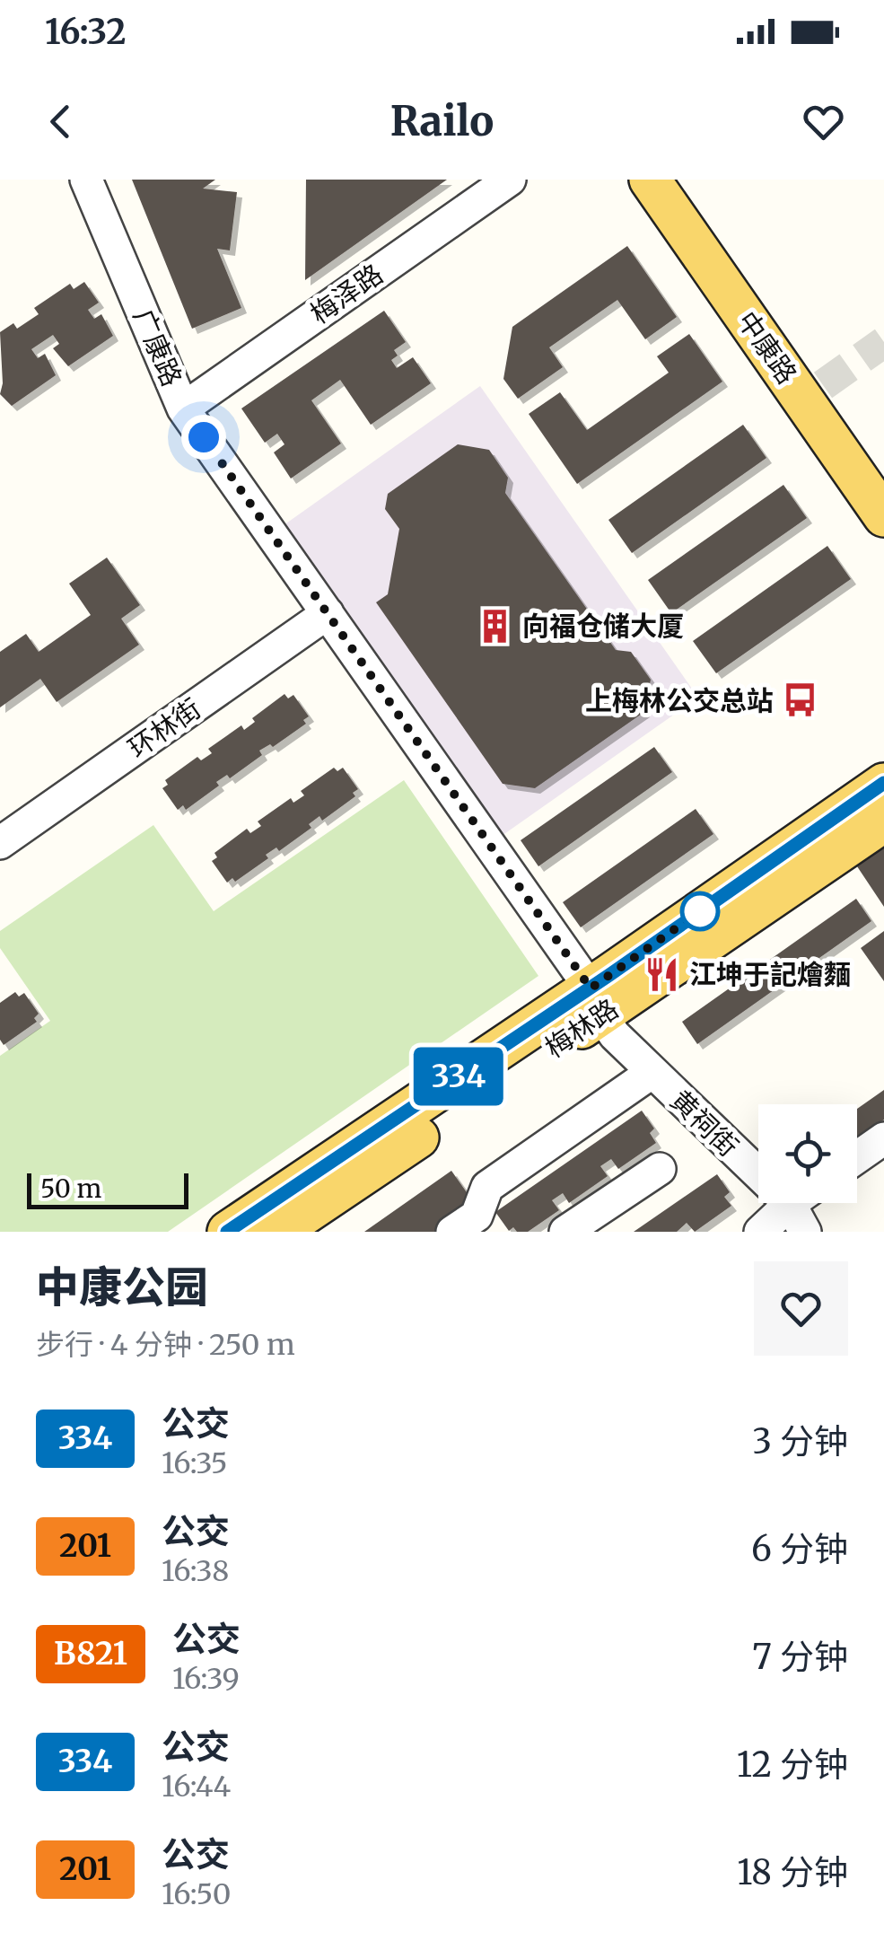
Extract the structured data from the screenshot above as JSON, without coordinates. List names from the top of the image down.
{
  "streets": {
    "main road": ["中康路", "梅林路"],
    "street": [
      "梅泽路",
      "广康路",
      "环林街",
      "黄祠街"
    ]
  },
  "crossings": [
    ["梅泽路", "广康路"],
    ["广康路", "环林街"],
    ["广康路", "梅林路"],
    ["广康路", "黄祠街"],
    ["梅林路", "黄祠街"]
  ],
  "places": {
    "building": ["向福仓储大厦"],
    "bus stop": ["上梅林公交总站"],
    "restaurant": ["江坤于記燴麵"]
  },
  "lines": ["bus line 334"],
  "scale_bar": "50 m",
  "page": {
    "status": "16:32",
    "header": "Railo",
    "on_map": "334",
    "scale": "50 m",
    "heading": ["中康公园", "步行 · 4 分钟 · 250 m"],
    "list": [
      {
        "mark": "334",
        "name": "公交",
        "note": "16:35",
        "value": "3 分钟"
      },
      {
        "mark": "201",
        "name": "公交",
        "note": "16:38",
        "value": "6 分钟"
      },
      {
        "mark": "B821",
        "name": "公交",
        "note": "16:39",
        "value": "7 分钟"
      },
      {
        "mark": "334",
        "name": "公交",
        "note": "16:44",
        "value": "12 分钟"
      },
      {
        "mark": "201",
        "name": "公交",
        "note": "16:50",
        "value": "18 分钟"
      }
    ]
  }
}
